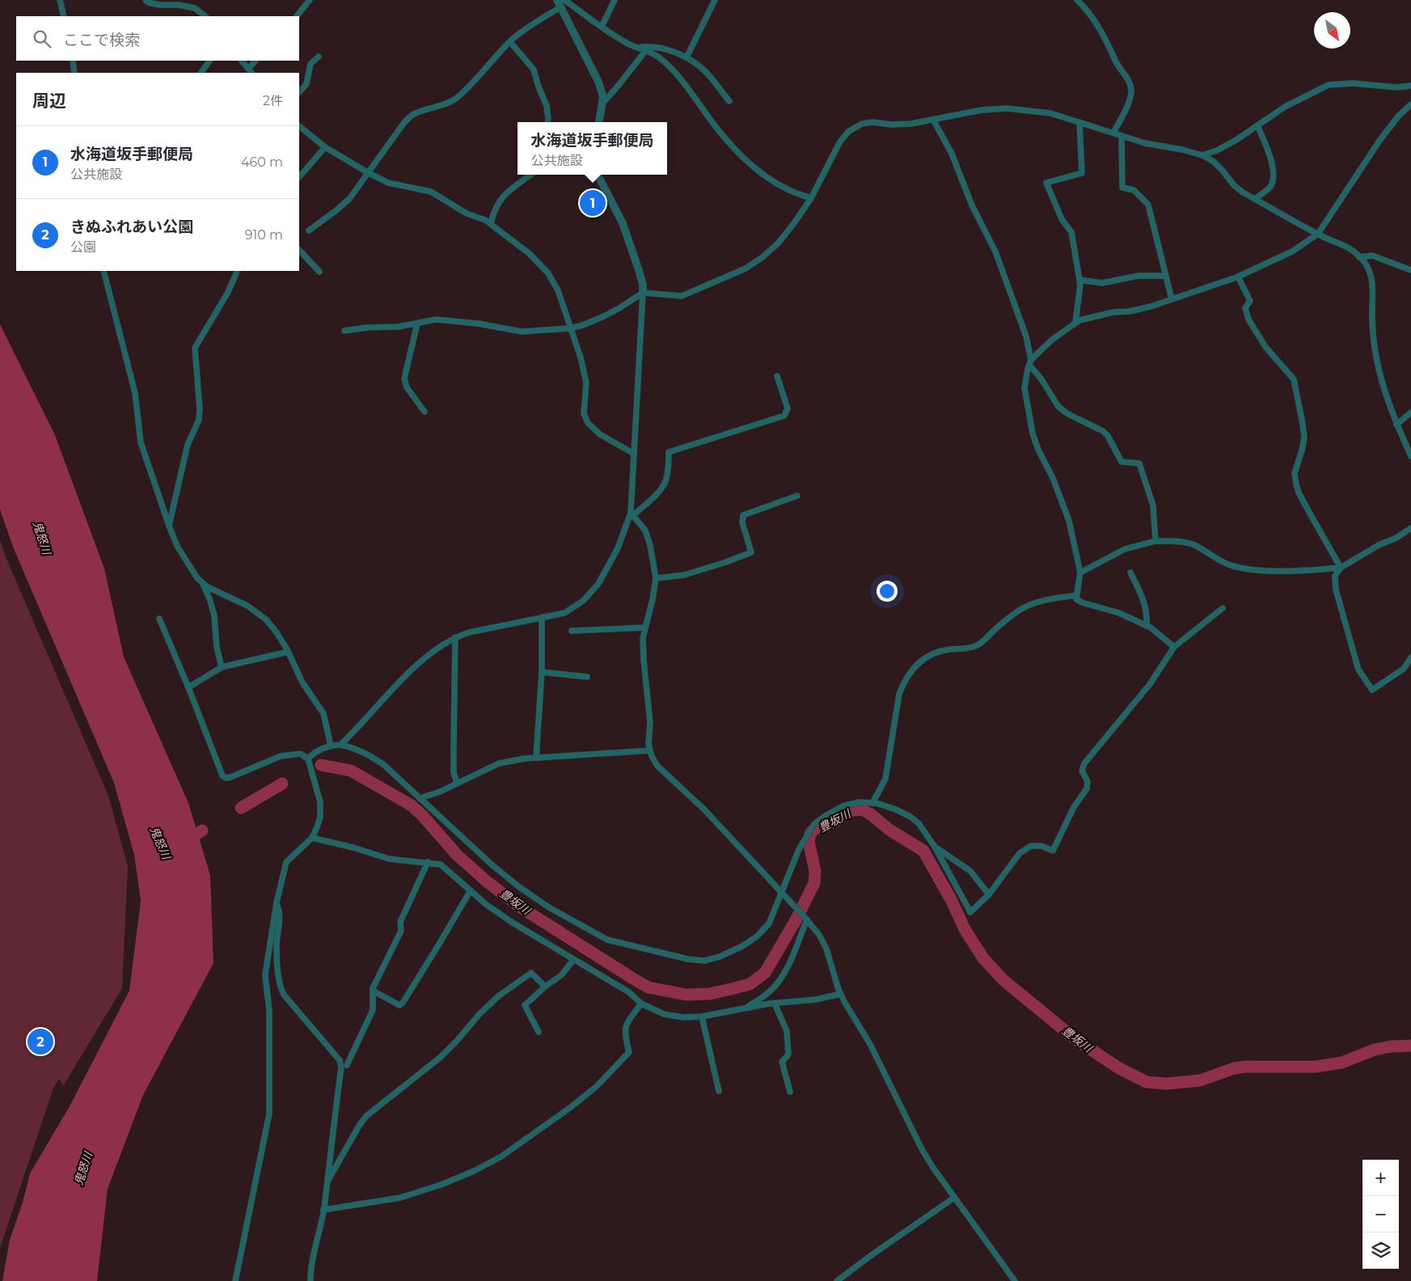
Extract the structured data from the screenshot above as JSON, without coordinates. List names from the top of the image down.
{
  "water": ["鬼怒川", "豊坂川"],
  "north": "bottom right",
  "page": {
    "search": "ここで検索",
    "heading": ["周辺", "2件"],
    "popup": ["水海道坂手郵便局", "公共施設"],
    "list": [
      {
        "mark": "1",
        "name": "水海道坂手郵便局",
        "note": "公共施設",
        "value": "460 m"
      },
      {
        "mark": "2",
        "name": "きぬふれあい公園",
        "note": "公園",
        "value": "910 m"
      }
    ],
    "pins": ["1", "2"],
    "map_buttons": ["+", "−"]
  }
}
